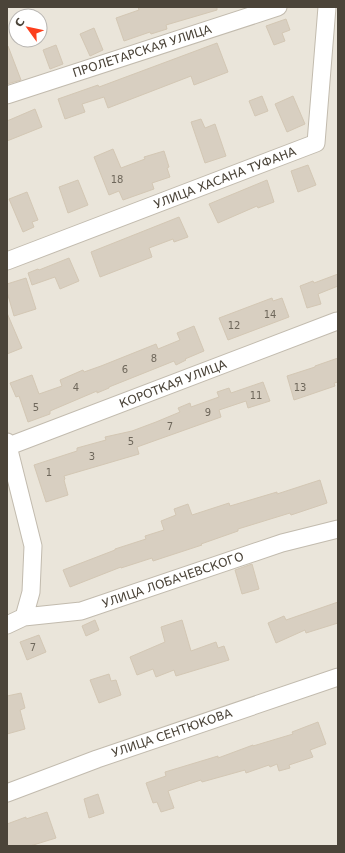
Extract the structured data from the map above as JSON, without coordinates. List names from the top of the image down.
{
  "streets": {
    "street": [
      "ПРОЛЕТАРСКАЯ УЛИЦА",
      "УЛИЦА ХАСАНА ТУФАНА",
      "КОРОТКАЯ УЛИЦА",
      "УЛИЦА ЛОБАЧЕВСКОГО",
      "УЛИЦА СЕНТЮКОВА"
    ]
  },
  "house_numbers": [
    "18",
    "14",
    "12",
    "8",
    "6",
    "4",
    "13",
    "11",
    "5",
    "9",
    "7",
    "5",
    "3",
    "1",
    "7"
  ],
  "north": "top left"
}
